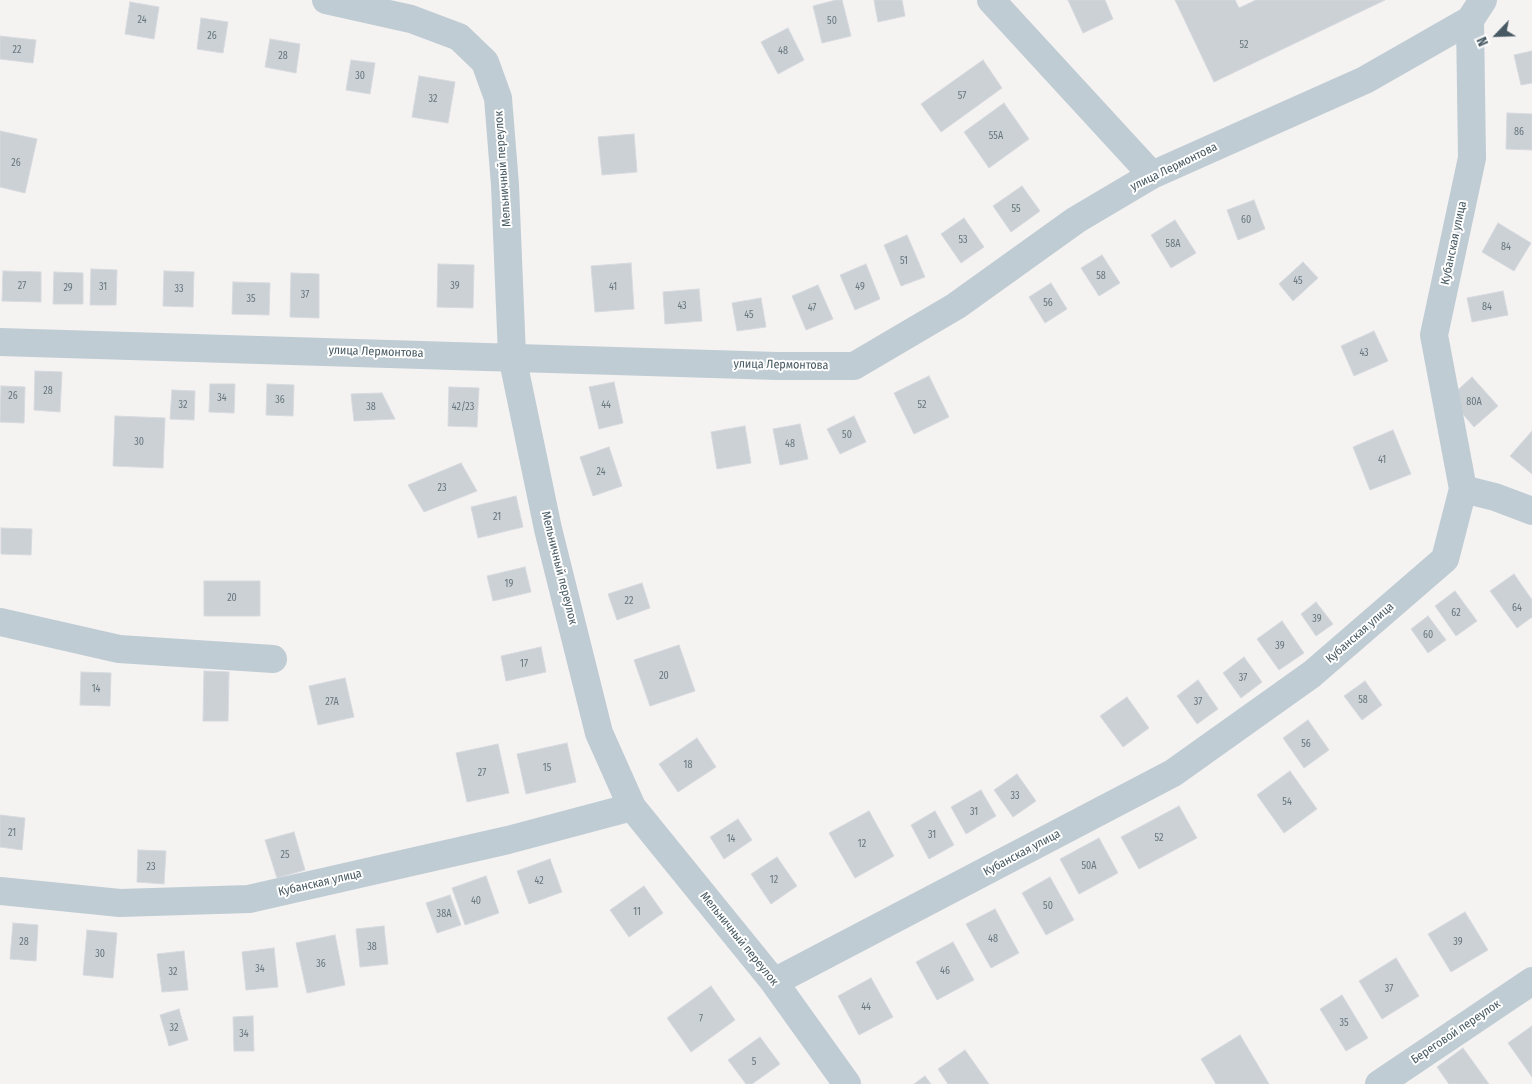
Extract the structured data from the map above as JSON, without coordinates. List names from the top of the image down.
{
  "streets": {
    "street": [
      "улица Лермонтова",
      "Мельничный переулок",
      "Кубанская улица",
      "Береговой переулок"
    ]
  },
  "crossings": [
    ["улица Лермонтова", "Мельничный переулок"],
    ["улица Лермонтова", "Кубанская улица"],
    ["Мельничный переулок", "Кубанская улица"]
  ],
  "house_numbers": [
    "24",
    "50",
    "26",
    "52",
    "22",
    "48",
    "28",
    "30",
    "57",
    "32",
    "86",
    "55А",
    "26",
    "55",
    "60",
    "53",
    "58А",
    "84",
    "51",
    "58",
    "45",
    "27",
    "39",
    "31",
    "41",
    "49",
    "29",
    "33",
    "37",
    "35",
    "56",
    "43",
    "84",
    "47",
    "45",
    "43",
    "28",
    "26",
    "34",
    "36",
    "80А",
    "32",
    "44",
    "52",
    "38",
    "42/23",
    "50",
    "30",
    "48",
    "41",
    "24",
    "23",
    "21",
    "19",
    "20",
    "22",
    "64",
    "62",
    "39",
    "60",
    "39",
    "17",
    "20",
    "37",
    "14",
    "58",
    "27А",
    "37",
    "56",
    "18",
    "15",
    "27",
    "33",
    "54",
    "31",
    "21",
    "31",
    "52",
    "14",
    "12",
    "25",
    "50А",
    "23",
    "12",
    "42",
    "40",
    "50",
    "11",
    "38А",
    "48",
    "28",
    "39",
    "38",
    "30",
    "36",
    "34",
    "46",
    "32",
    "37",
    "44",
    "7",
    "35",
    "32",
    "34",
    "5"
  ],
  "north": "bottom left"
}
